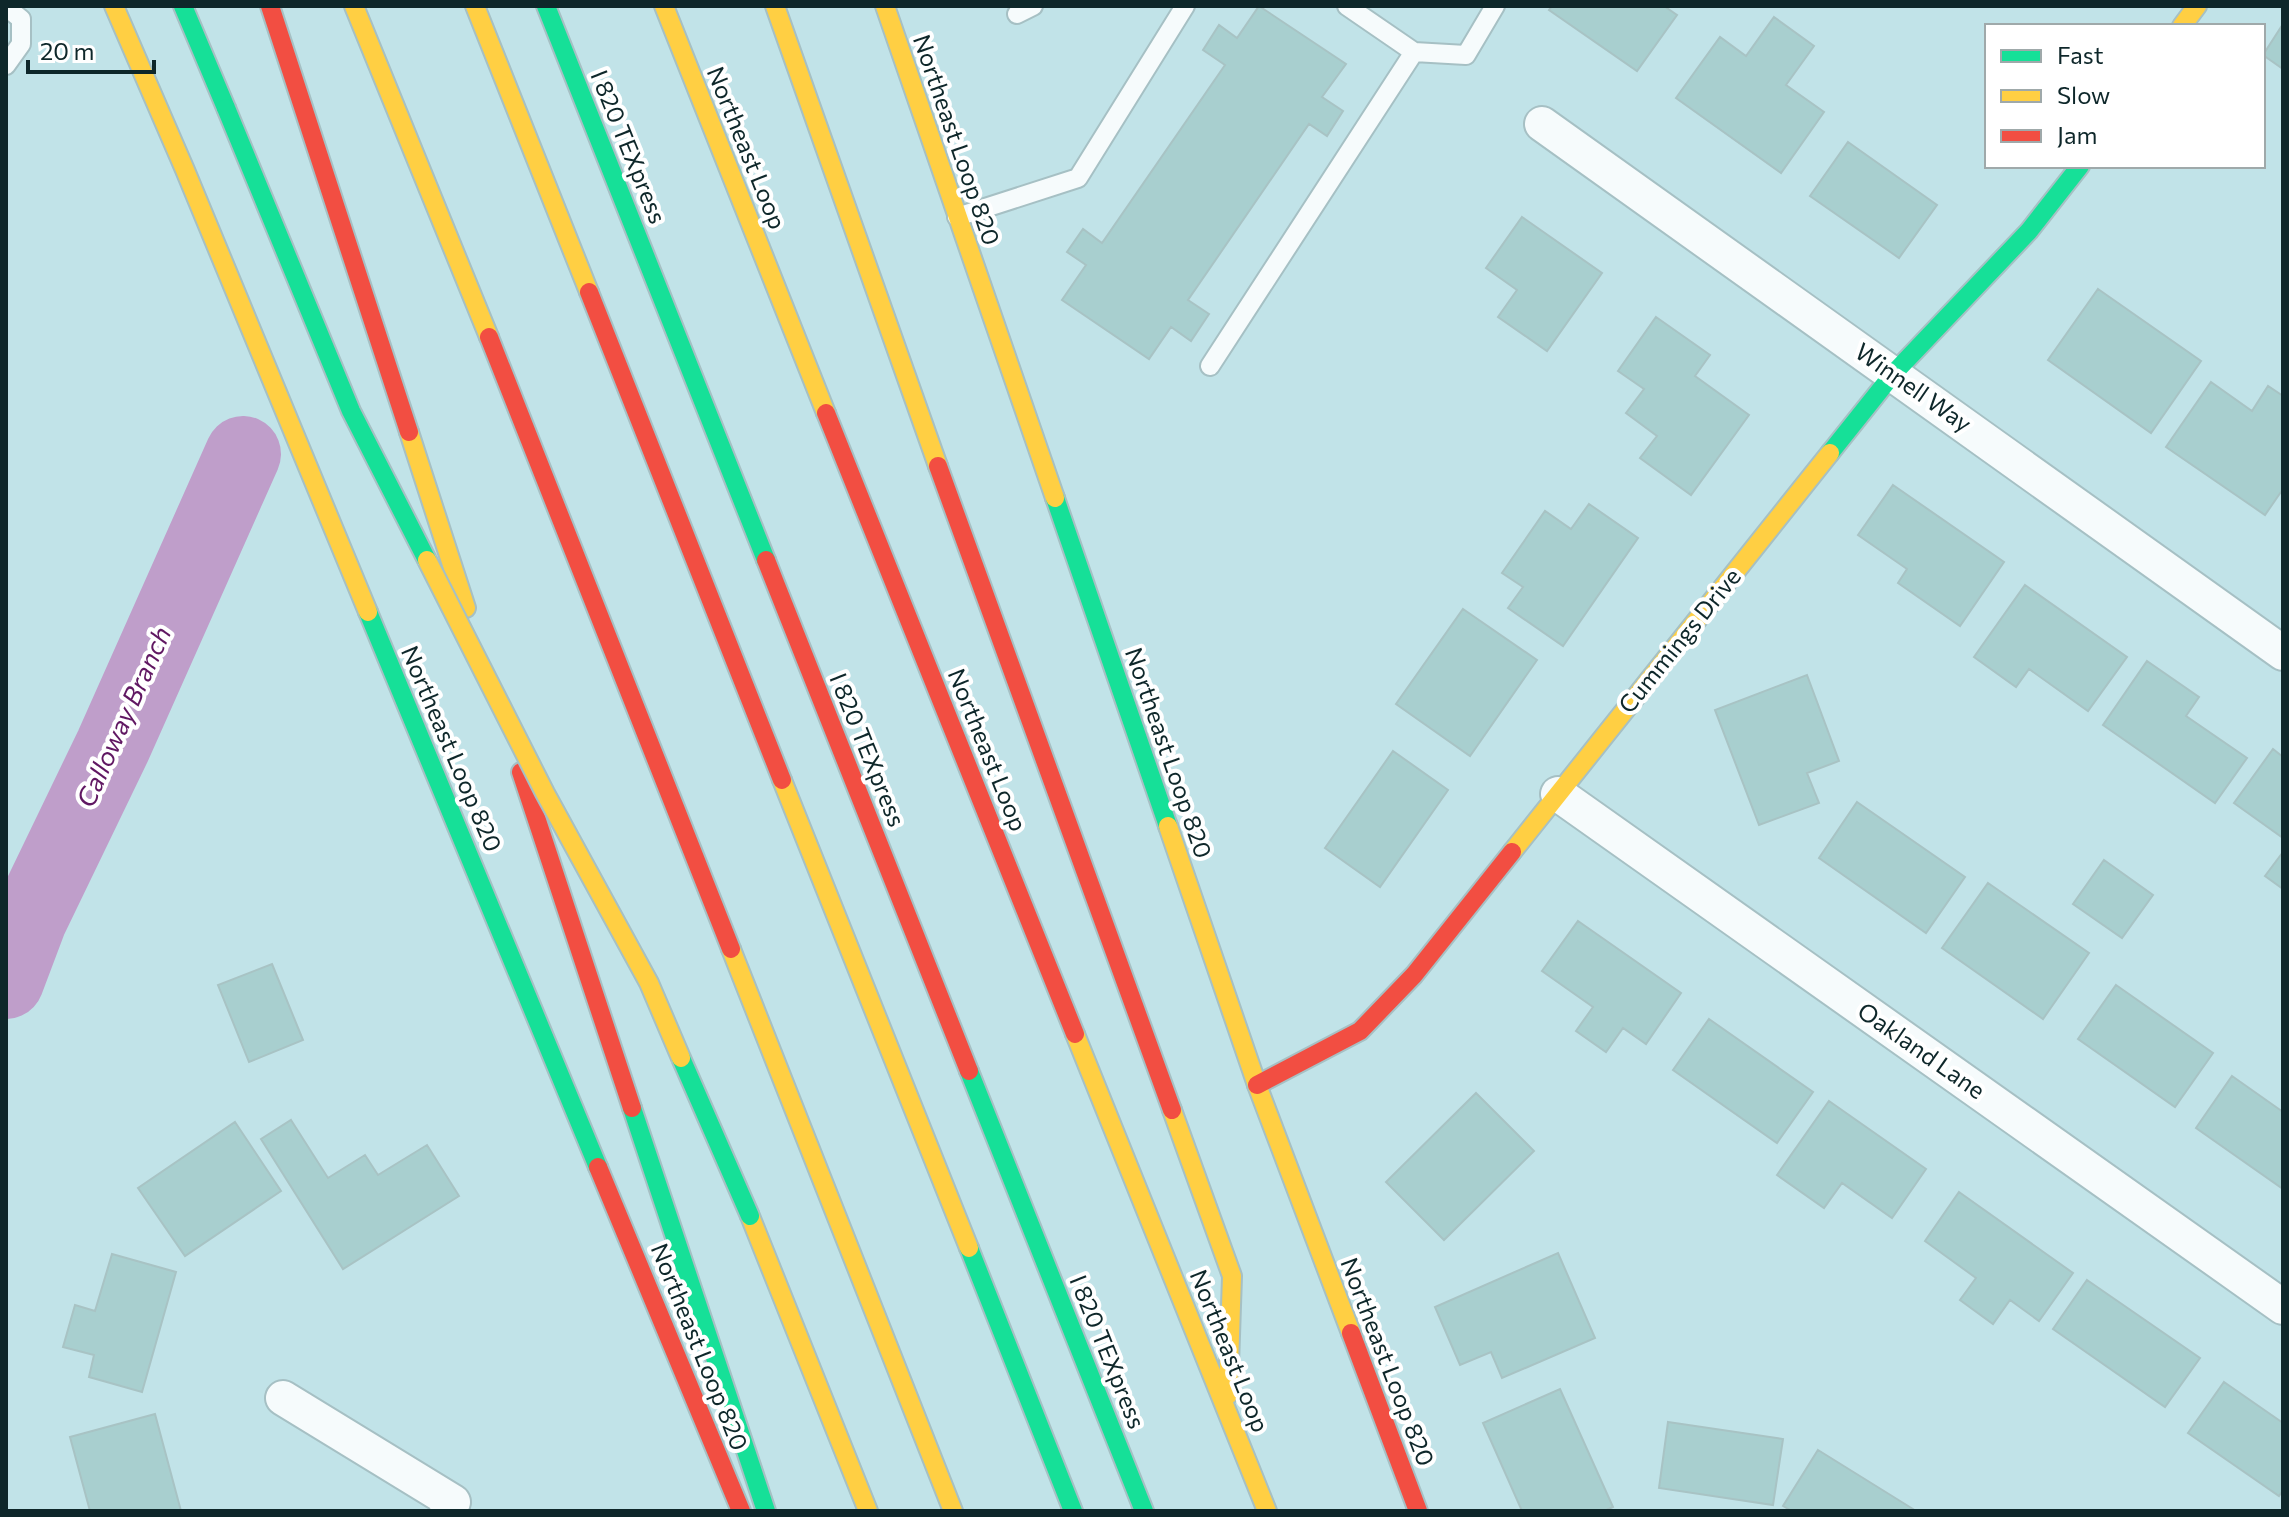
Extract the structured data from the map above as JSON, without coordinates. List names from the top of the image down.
{
  "streets": {
    "main road": [
      "Northeast Loop 820",
      "I 820 TEXpress",
      "Northeast Loop",
      "Cummings Drive"
    ],
    "street": ["Winnell Way", "Oakland Lane"]
  },
  "crossings": [
    ["Northeast Loop 820", "Cummings Drive"],
    ["Winnell Way", "Cummings Drive"],
    ["Cummings Drive", "Oakland Lane"]
  ],
  "water": ["Calloway Branch"],
  "legend": ["Fast", "Slow", "Jam"],
  "scale_bar": "20 m"
}
